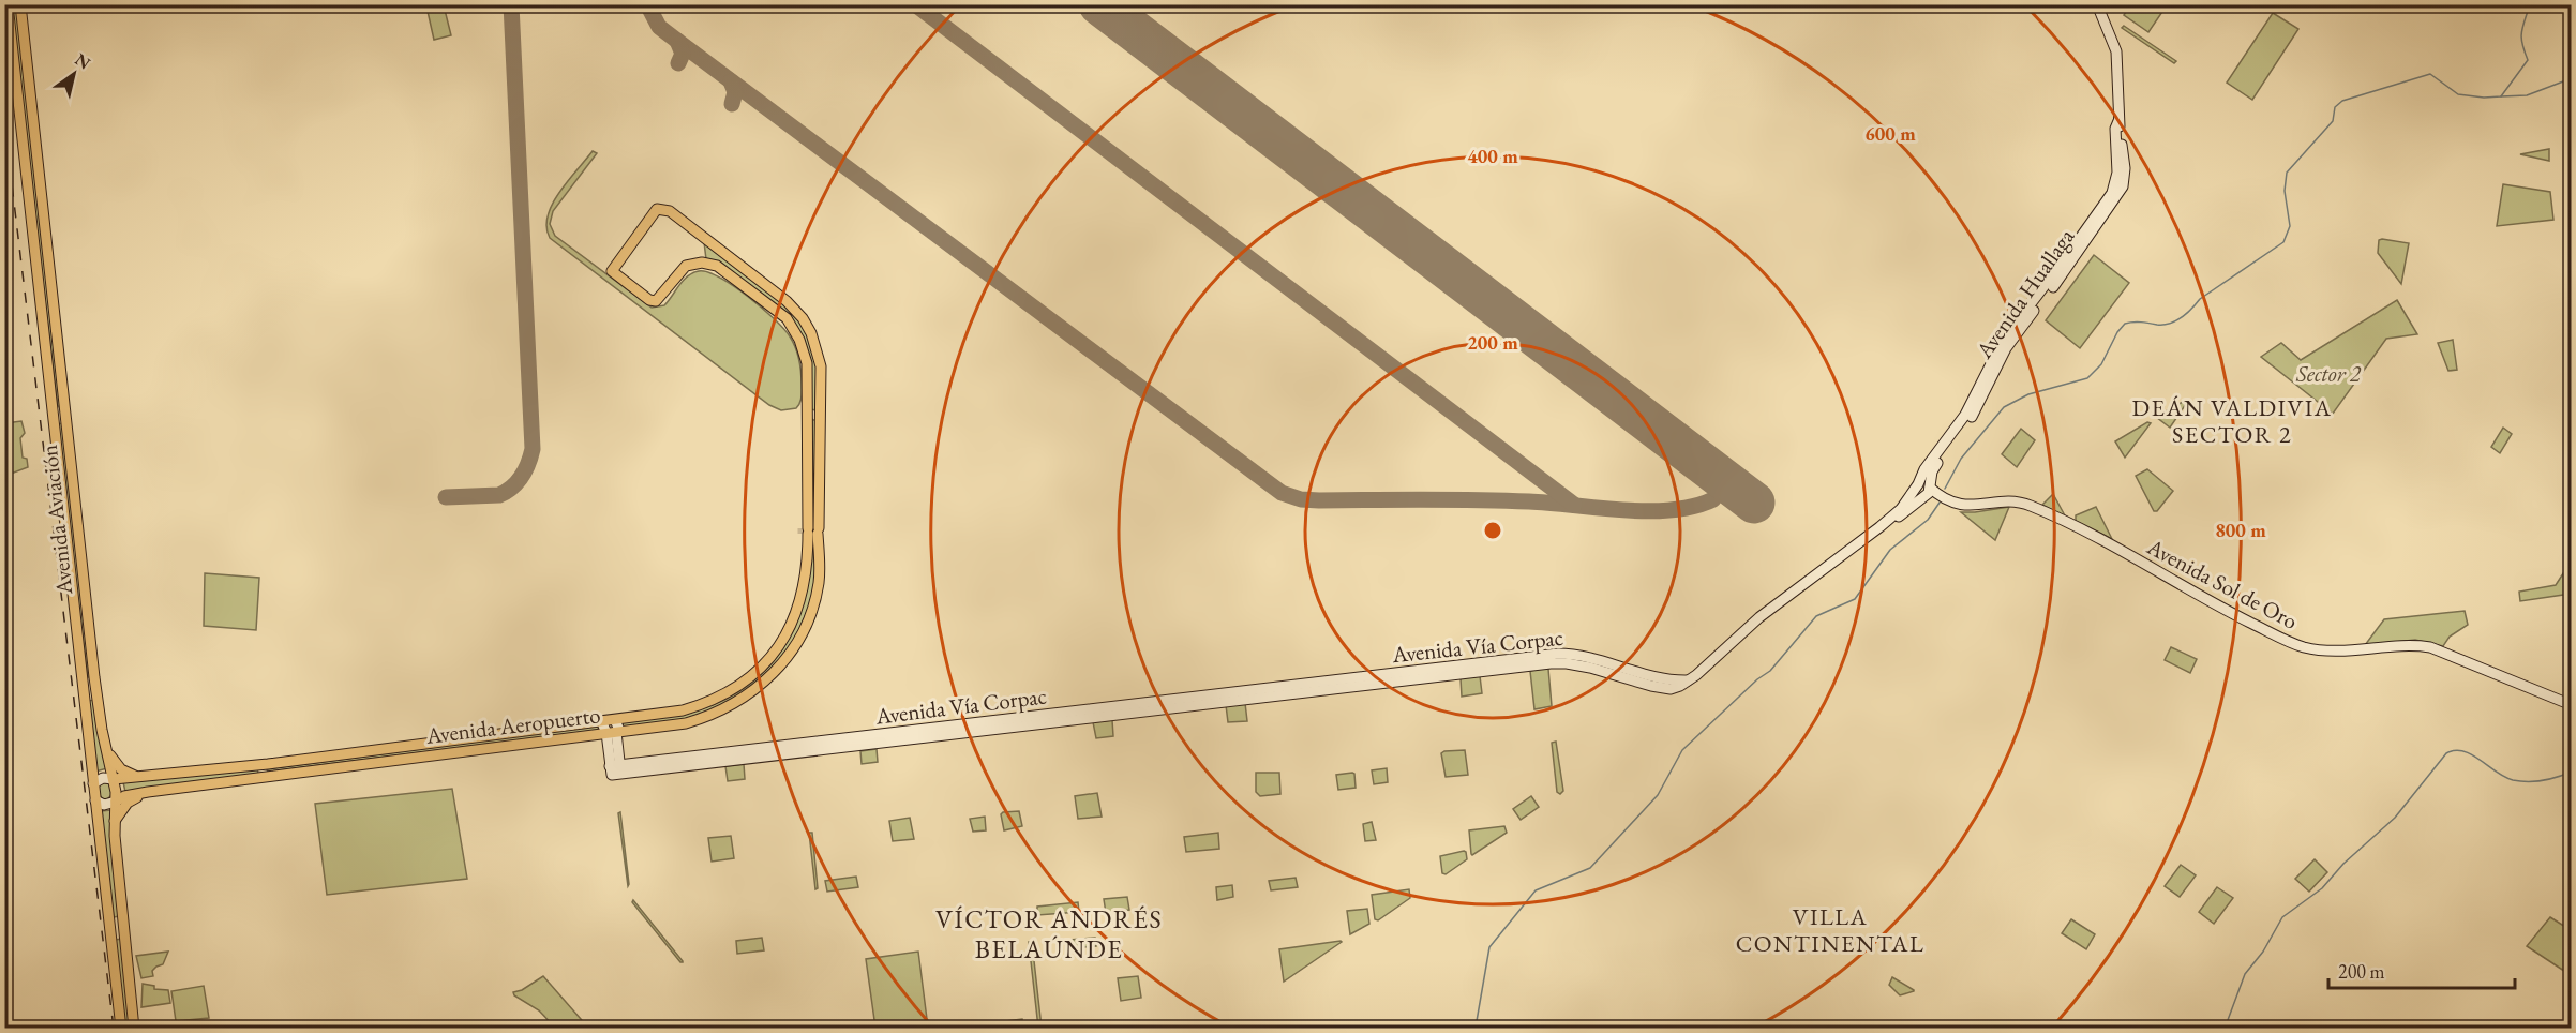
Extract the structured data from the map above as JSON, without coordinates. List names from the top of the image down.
{
  "streets": {
    "main road": [
      "Avenida Huallaga",
      "Avenida Aviación",
      "Avenida Sol de Oro",
      "Avenida Vía Corpac",
      "Avenida Aeropuerto"
    ]
  },
  "crossings": [
    ["Avenida Huallaga", "Avenida Sol de Oro"],
    ["Avenida Huallaga", "Avenida Vía Corpac"],
    ["Avenida Aviación", "Avenida Aeropuerto"],
    ["Avenida Vía Corpac", "Avenida Aeropuerto"]
  ],
  "districts": ["DEÁN VALDIVIA SECTOR 2", "VILLA CONTINENTAL", "VÍCTOR ANDRÉS BELAÚNDE"],
  "parks": ["Sector 2"],
  "scale_bar": "200 m",
  "north": "top right",
  "rings": [
    "600 m",
    "400 m",
    "200 m",
    "800 m"
  ]
}
